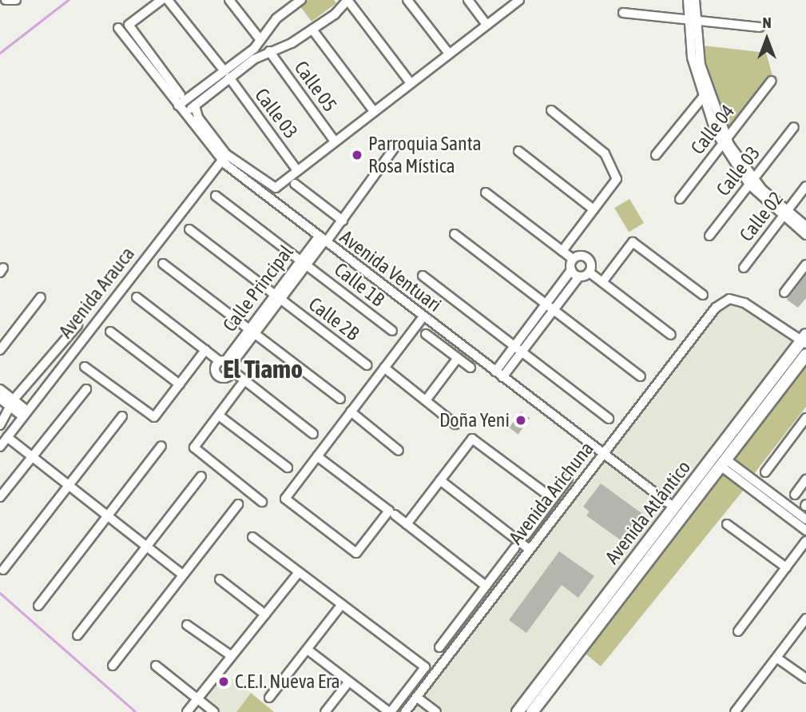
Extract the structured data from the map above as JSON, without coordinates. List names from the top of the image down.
{
  "streets": {
    "main road": ["Avenida Atlántico"],
    "street": [
      "Calle 05",
      "Calle 03",
      "Calle 04",
      "Calle 02",
      "Avenida Ventuari",
      "Calle 1B",
      "Calle Principal",
      "Avenida Arauca",
      "Calle 2B",
      "Avenida Arichuna"
    ]
  },
  "crossings": [
    ["Avenida Ventuari", "Calle Principal"],
    ["Avenida Ventuari", "Avenida Arauca"],
    ["Avenida Ventuari", "Avenida Arichuna"],
    ["Avenida Ventuari", "Avenida Atlántico"],
    ["Calle 1B", "Calle Principal"],
    ["Calle Principal", "Calle 2B"],
    ["Avenida Arichuna", "Avenida Atlántico"]
  ],
  "districts": ["El Tiamo"],
  "places": ["Parroquia Santa Rosa Mística", "Doña Yeni", "C.E.I. Nueva Era"],
  "north": "top"
}
